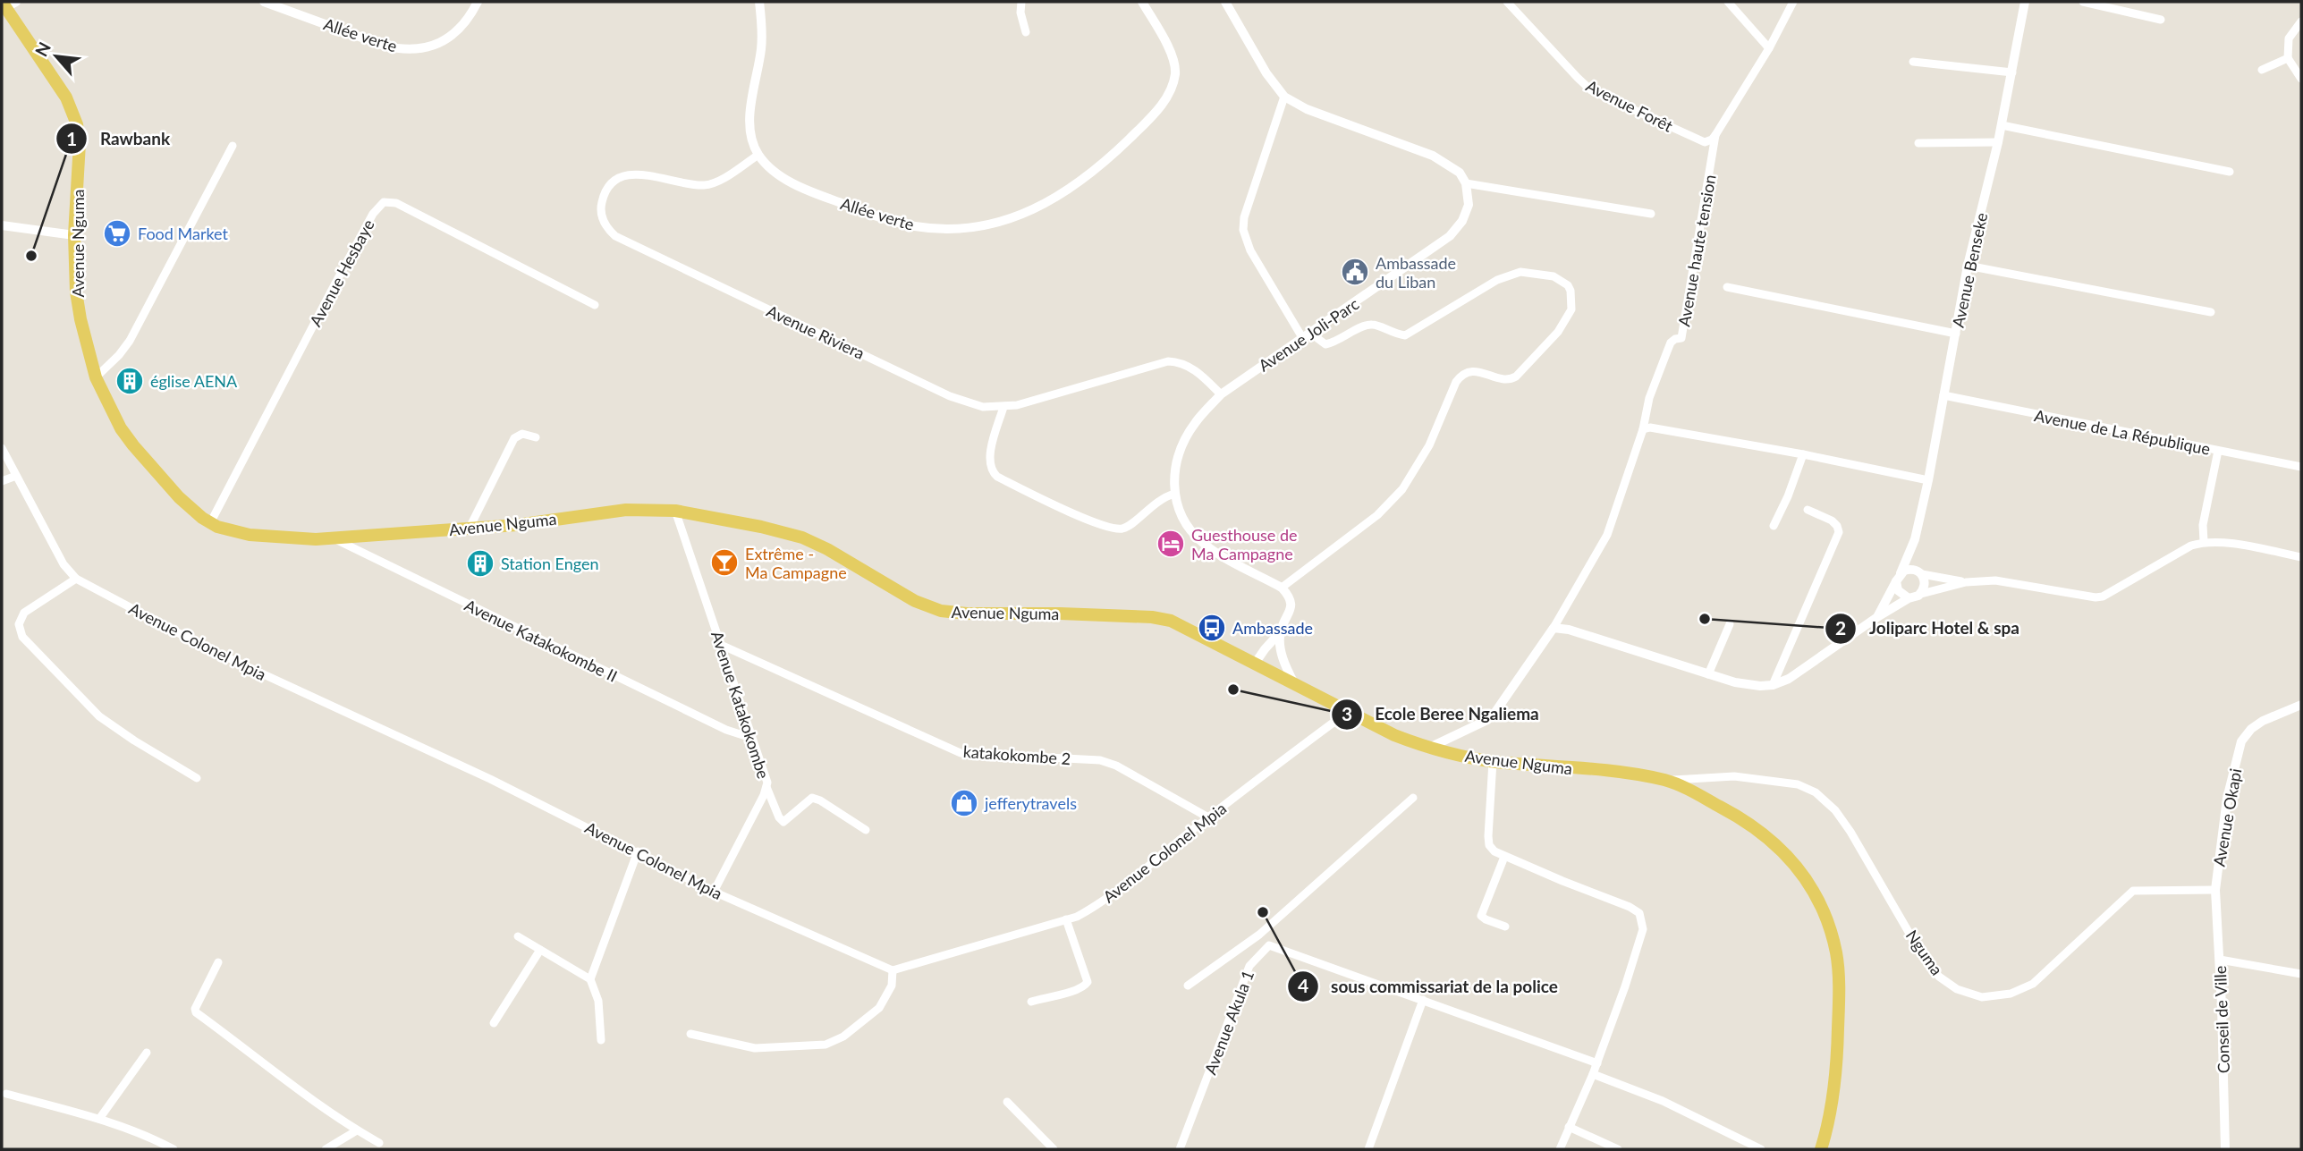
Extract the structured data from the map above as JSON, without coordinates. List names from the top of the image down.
{
  "streets": {
    "main road": ["Avenue Nguma"],
    "street": [
      "Allée verte",
      "Avenue Forêt",
      "Avenue haute tension",
      "Avenue Benseke",
      "Avenue Hesbaye",
      "Avenue Riviera",
      "Avenue Joli-Parc",
      "Avenue de La République",
      "Avenue Katakokombe II",
      "Avenue Colonel Mpia",
      "Avenue Katakokombe",
      "katakokombe 2",
      "Avenue Okapi",
      "Nguma",
      "Conseil de Ville",
      "Avenue Akula 1"
    ]
  },
  "crossings": [
    ["Allée verte", "Avenue Riviera"],
    ["Avenue Forêt", "Avenue haute tension"],
    ["Avenue Nguma", "Avenue Hesbaye"],
    ["Avenue Nguma", "Avenue Katakokombe II"],
    ["Avenue Nguma", "Avenue Colonel Mpia"],
    ["Avenue Nguma", "Avenue Katakokombe"],
    ["Avenue Nguma", "Nguma"],
    ["Avenue Benseke", "Avenue de La République"],
    ["Avenue Riviera", "Avenue Joli-Parc"],
    ["Avenue Katakokombe II", "Avenue Katakokombe"],
    ["Avenue Colonel Mpia", "Avenue Katakokombe"],
    ["Avenue Colonel Mpia", "katakokombe 2"],
    ["Avenue Katakokombe", "katakokombe 2"],
    ["Avenue Okapi", "Nguma"],
    ["Avenue Okapi", "Conseil de Ville"],
    ["Nguma", "Conseil de Ville"]
  ],
  "places": {
    "supermarket": ["Food Market"],
    "other": [
      "Rawbank",
      "Joliparc Hotel & spa",
      "Ecole Beree Ngaliema",
      "sous commissariat de la police"
    ],
    "public building": ["Ambassade du Liban"],
    "building": ["église AENA", "Station Engen"],
    "hotel": ["Guesthouse de Ma Campagne"],
    "bar": ["Extrême - Ma Campagne"],
    "bus stop": ["Ambassade"],
    "shop": ["jefferytravels"]
  },
  "north": "top left"
}
